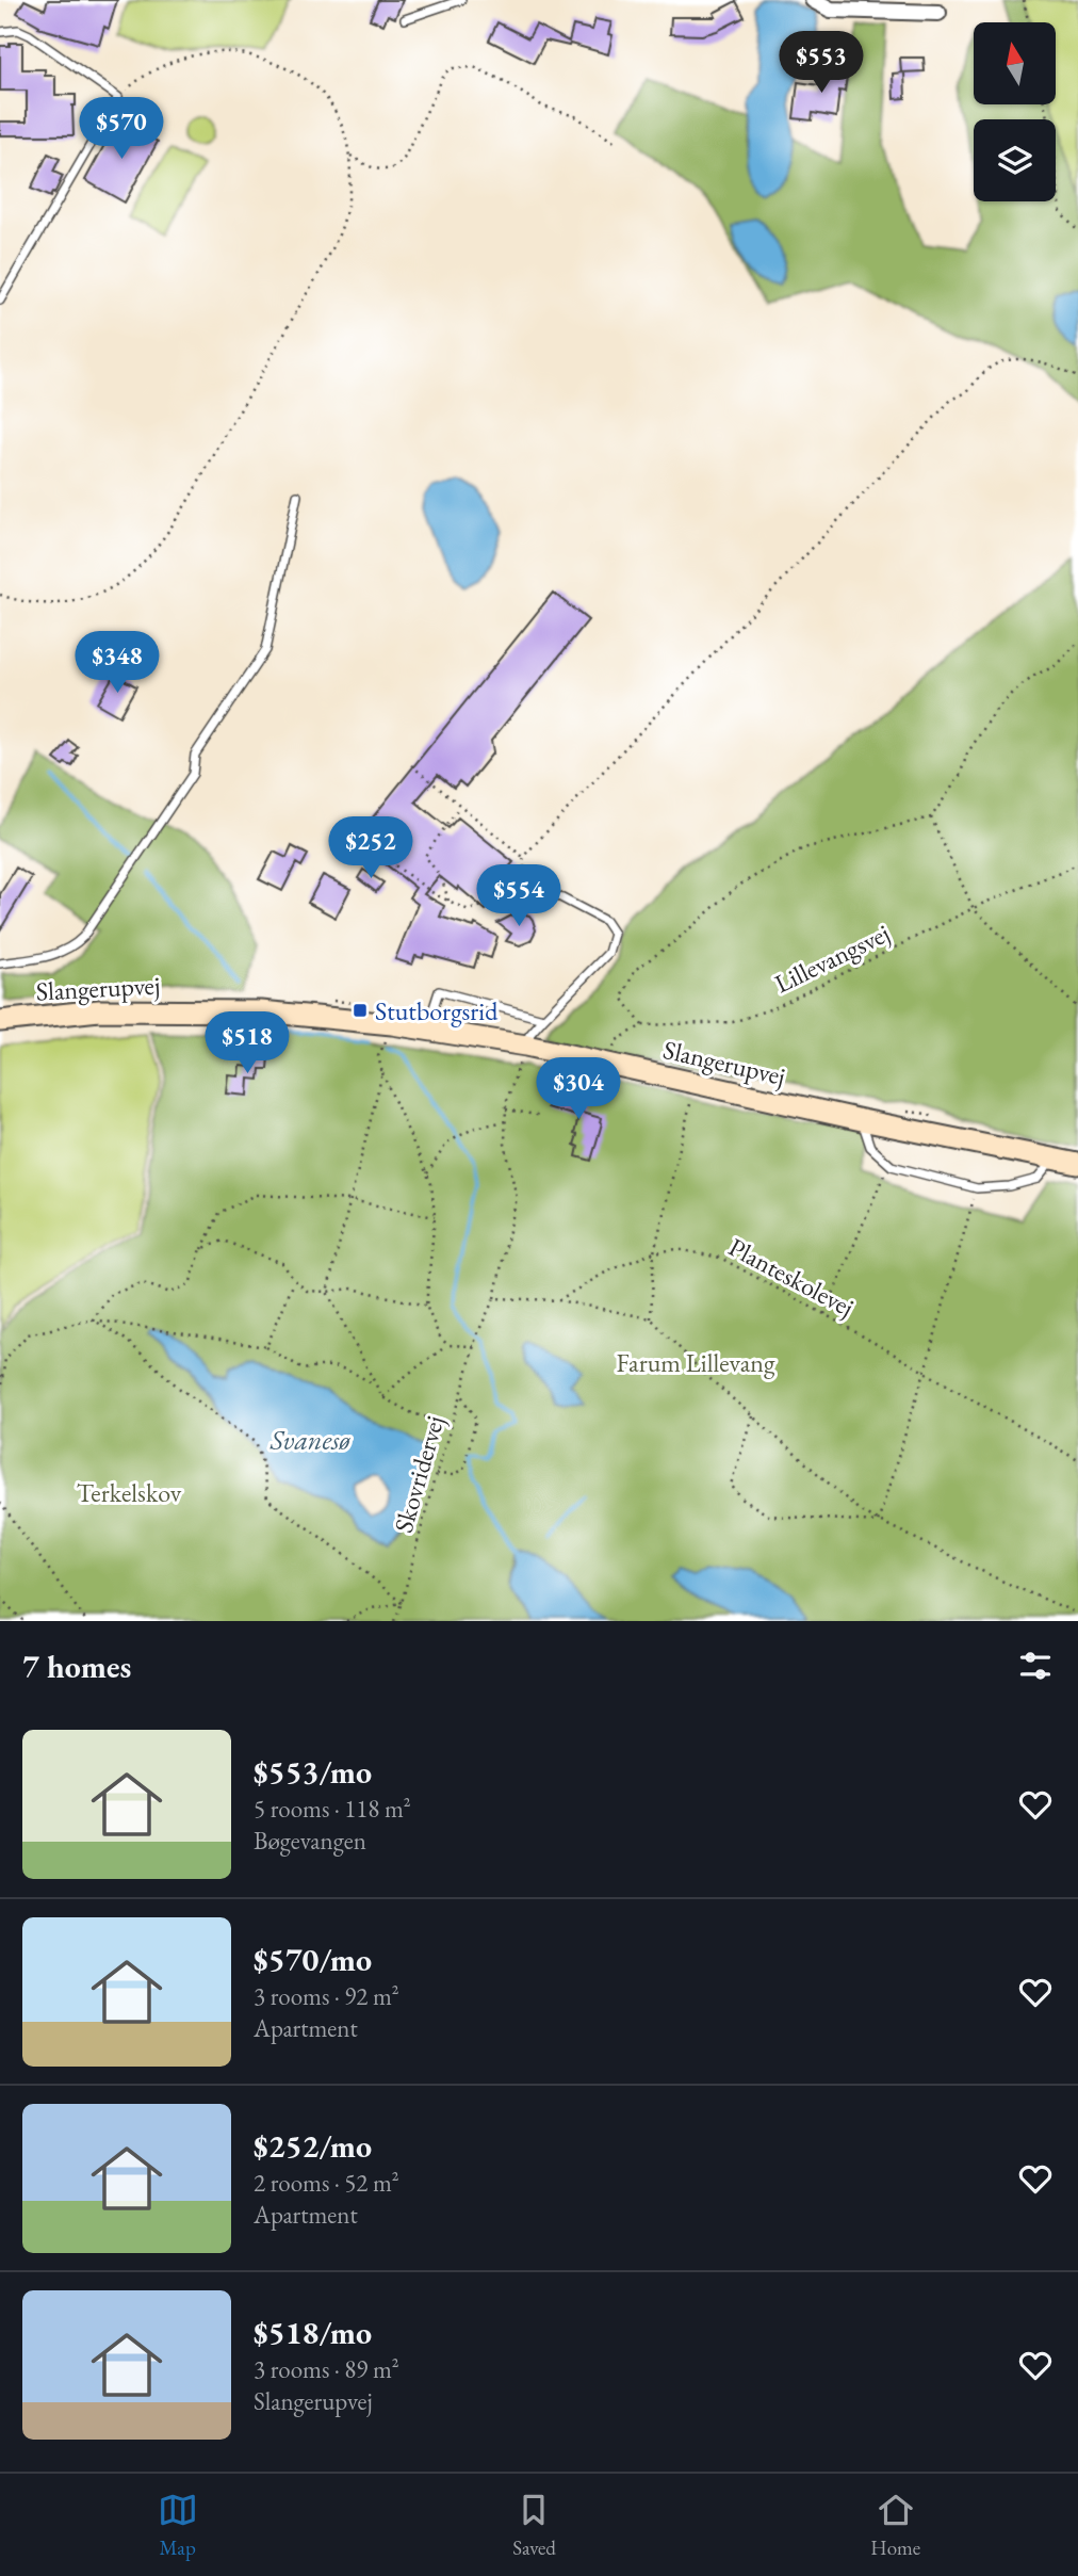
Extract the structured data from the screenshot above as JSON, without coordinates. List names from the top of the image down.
{
  "streets": {
    "main road": ["Slangerupvej"],
    "path": ["Lillevangsvej", "Planteskolevej", "Skovridervej"]
  },
  "water": ["Svanesø"],
  "parks": ["Farum Lillevang", "Terkelskov"],
  "places": {
    "transit": ["Stutborgsrid"]
  },
  "north": "top",
  "page": {
    "price": [
      "$553",
      "$570",
      "$348",
      "$252",
      "$554",
      "$518",
      "$304"
    ],
    "heading": "7 homes",
    "list": [
      {
        "name": "$553/mo",
        "note": "5 rooms · 118 m² · Bøgevangen"
      },
      {
        "name": "$570/mo",
        "note": "3 rooms · 92 m² · Apartment"
      },
      {
        "name": "$252/mo",
        "note": "2 rooms · 52 m² · Apartment"
      },
      {
        "name": "$518/mo",
        "note": "3 rooms · 89 m² · Slangerupvej"
      }
    ],
    "tabs": ["Map", "Saved", "Home"]
  }
}
